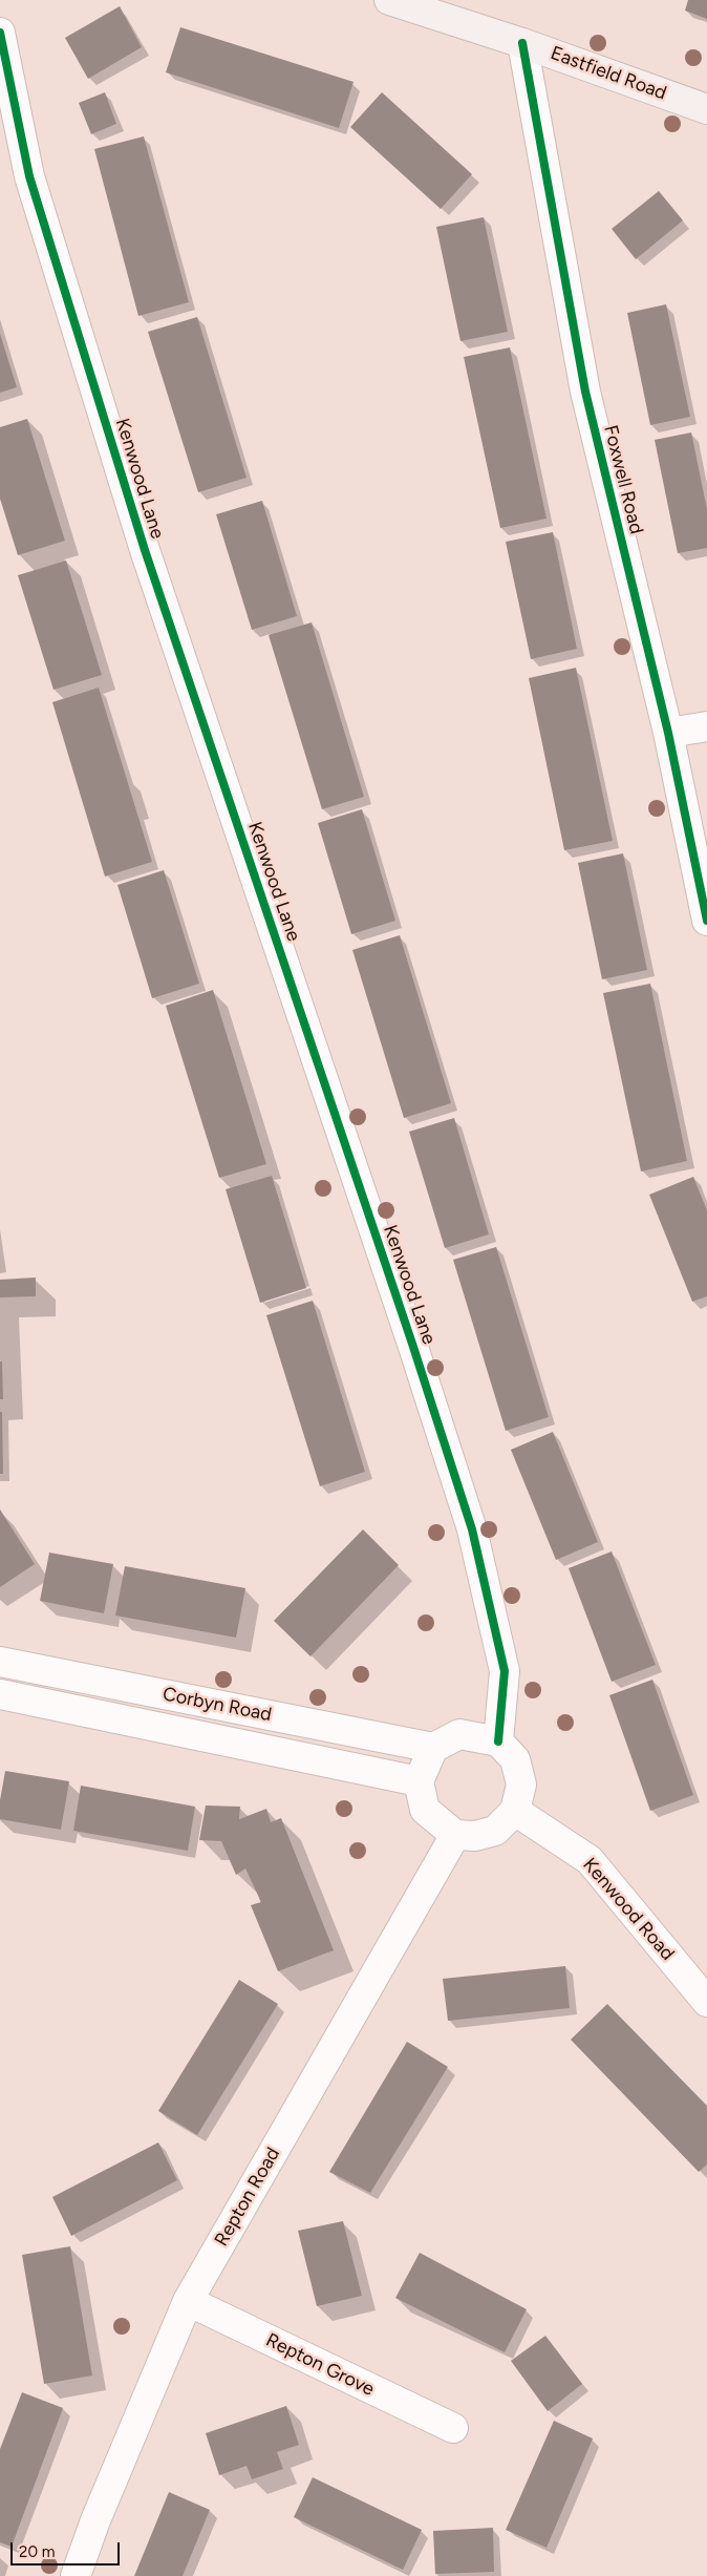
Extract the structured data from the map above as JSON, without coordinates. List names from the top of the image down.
{
  "streets": {
    "street": [
      "Eastfield Road",
      "Kenwood Lane",
      "Foxwell Road",
      "Corbyn Road",
      "Kenwood Road",
      "Repton Road",
      "Repton Grove"
    ]
  },
  "crossings": [
    ["Eastfield Road", "Foxwell Road"],
    ["Kenwood Lane", "Corbyn Road"],
    ["Kenwood Lane", "Kenwood Road"],
    ["Kenwood Lane", "Repton Road"],
    ["Corbyn Road", "Kenwood Road"],
    ["Corbyn Road", "Repton Road"],
    ["Kenwood Road", "Repton Road"],
    ["Repton Road", "Repton Grove"]
  ],
  "scale_bar": "20 m"
}
